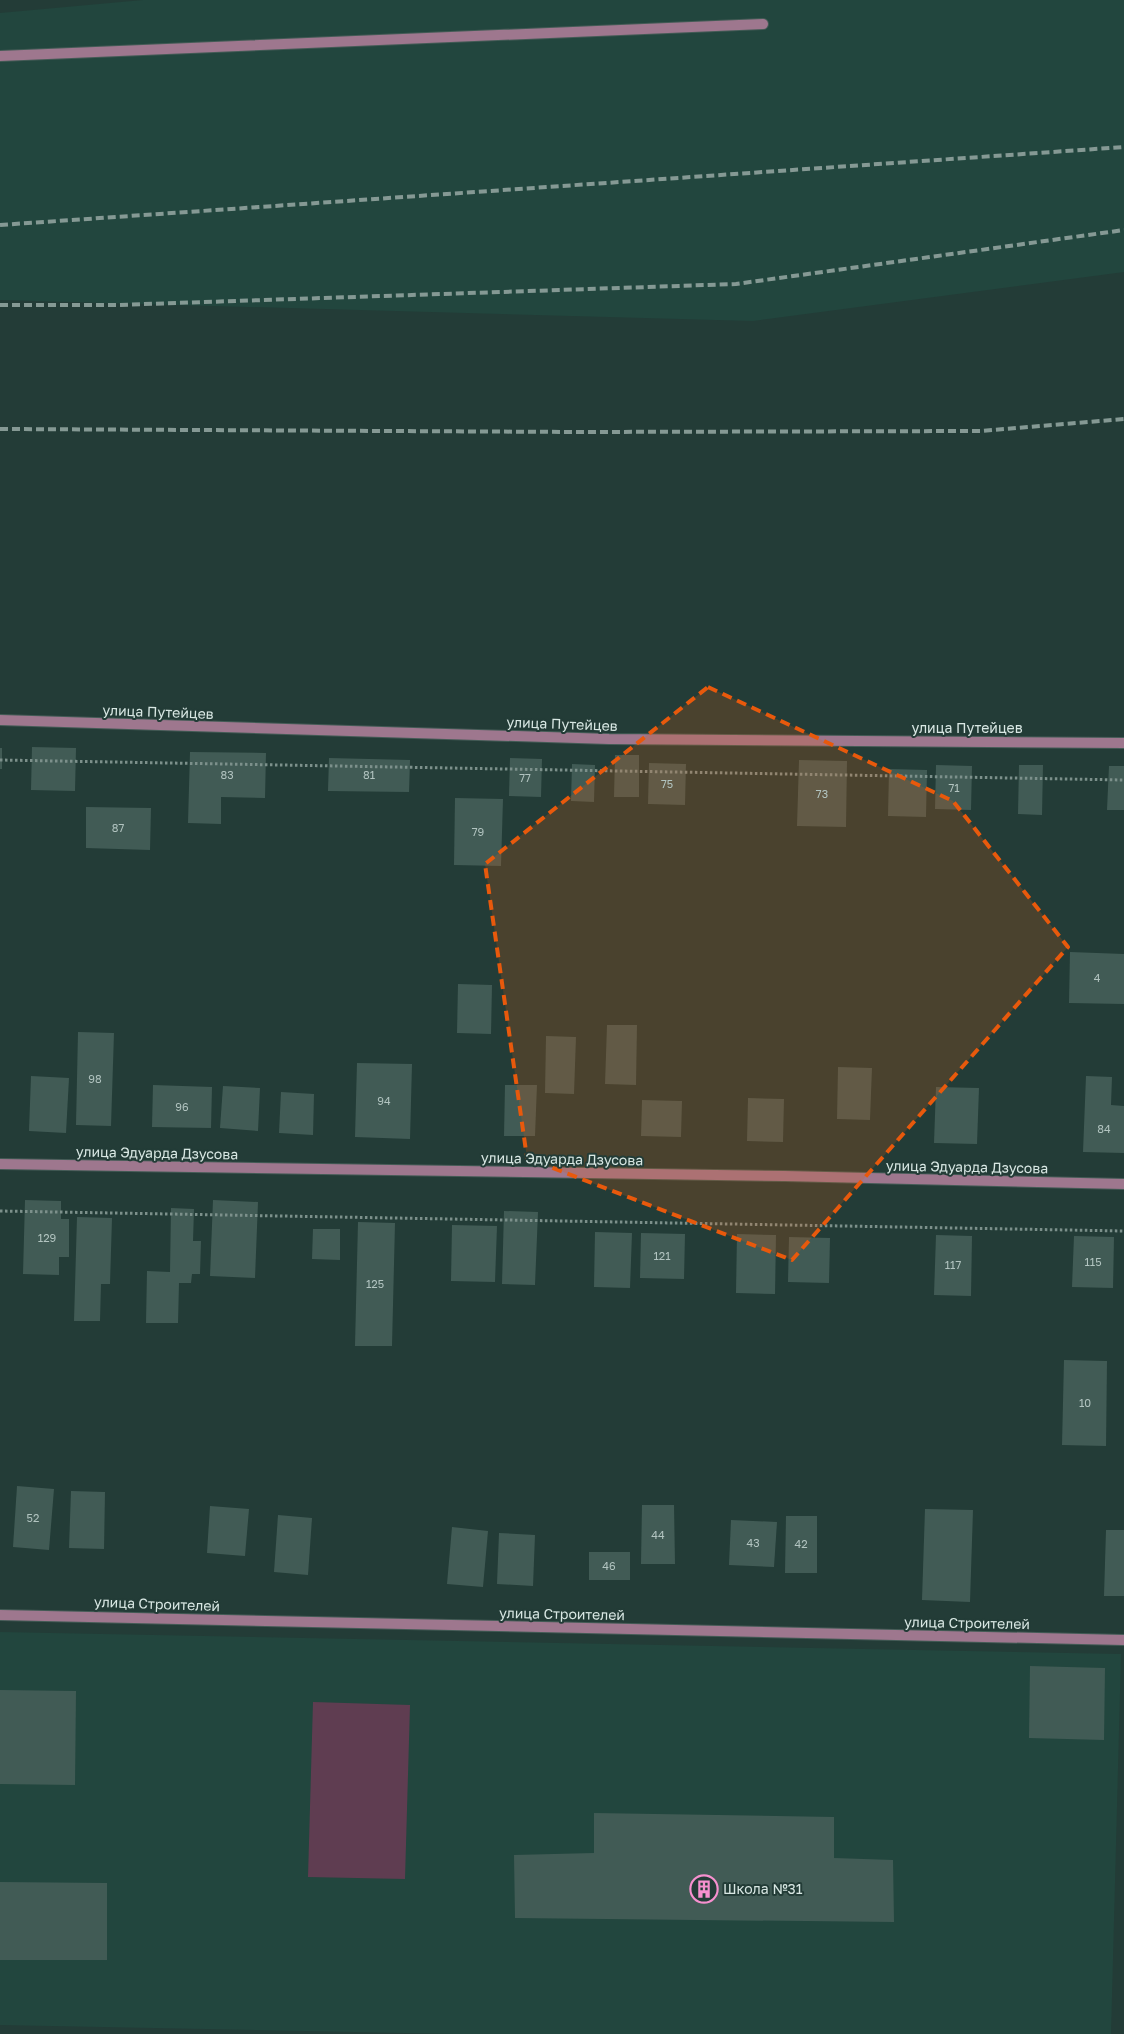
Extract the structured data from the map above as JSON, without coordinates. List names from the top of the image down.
{
  "streets": {
    "street": ["улица Путейцев", "улица Эдуарда Дзусова", "улица Строителей"]
  },
  "places": {
    "building": ["Школа №31"]
  },
  "house_numbers": [
    "83",
    "81",
    "77",
    "75",
    "71",
    "73",
    "87",
    "79",
    "4",
    "98",
    "94",
    "96",
    "84",
    "129",
    "121",
    "115",
    "117",
    "125",
    "10",
    "52",
    "44",
    "43",
    "42",
    "46"
  ]
}
